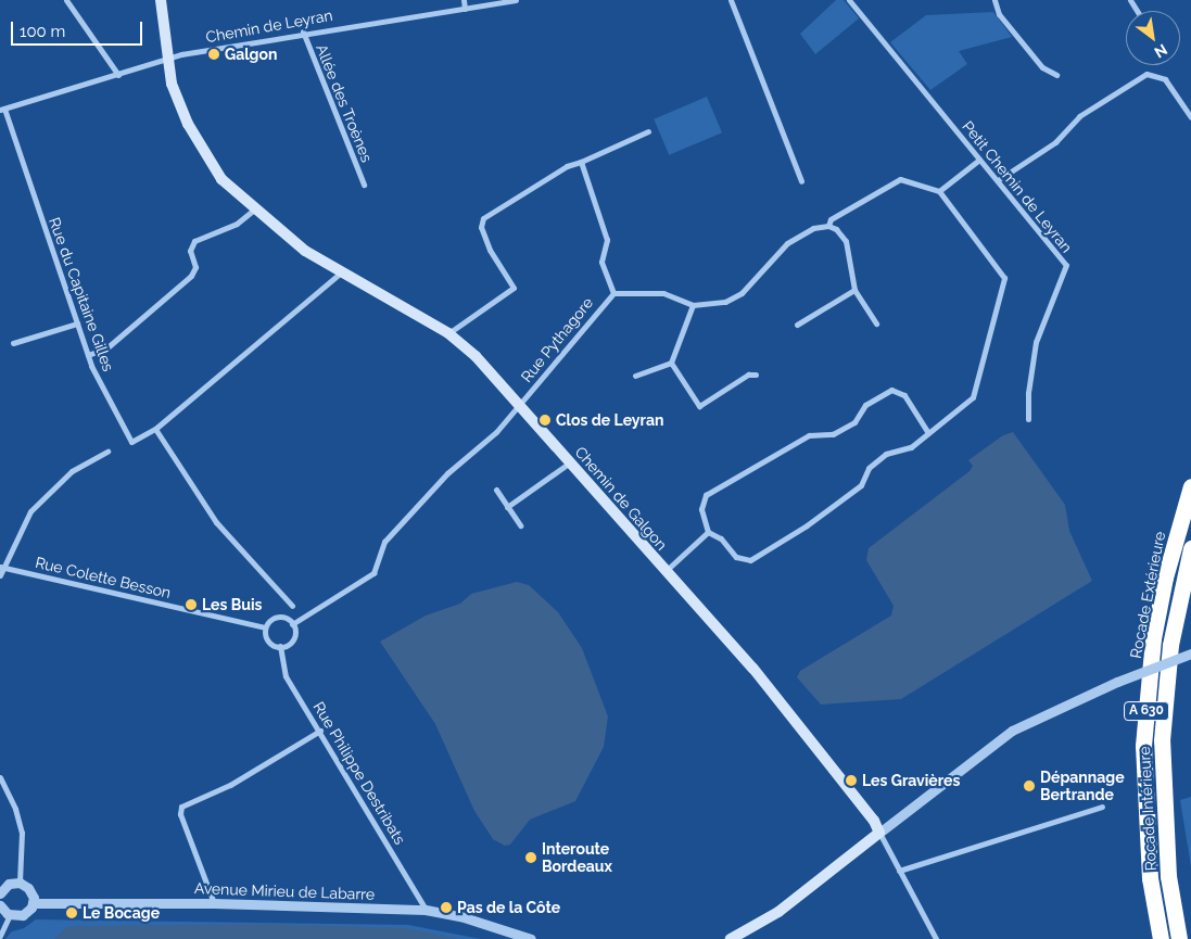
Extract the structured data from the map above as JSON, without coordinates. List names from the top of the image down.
{
  "streets": {
    "highway": ["Rocade Extérieure", "A 630", "Rocade Intérieure"],
    "main road": ["Chemin de Galgon"],
    "street": [
      "Chemin de Leyran",
      "Allée des Troènes",
      "Petit Chemin de Leyran",
      "Rue du Capitaine Gilles",
      "Rue Pythagore",
      "Rue Colette Besson",
      "Rue Philippe Destribats",
      "Avenue Mirieu de Labarre"
    ]
  },
  "crossings": [
    ["Chemin de Leyran", "Allée des Troènes"],
    ["Chemin de Leyran", "Rue du Capitaine Gilles"],
    ["Chemin de Leyran", "Chemin de Galgon"],
    ["Rue du Capitaine Gilles", "Chemin de Galgon"],
    ["Rue Pythagore", "Chemin de Galgon"],
    ["Rue Pythagore", "Rue Colette Besson"],
    ["Rue Pythagore", "Rue Philippe Destribats"],
    ["Rue Colette Besson", "Rue Philippe Destribats"],
    ["Rue Philippe Destribats", "Avenue Mirieu de Labarre"]
  ],
  "places": [
    "Galgon",
    "Clos de Leyran",
    "Les Buis",
    "Les Gravières",
    "Dépannage Bertrande",
    "Interoute Bordeaux",
    "Pas de la Côte",
    "Le Bocage"
  ],
  "scale_bar": "100 m",
  "north": "bottom right"
}
